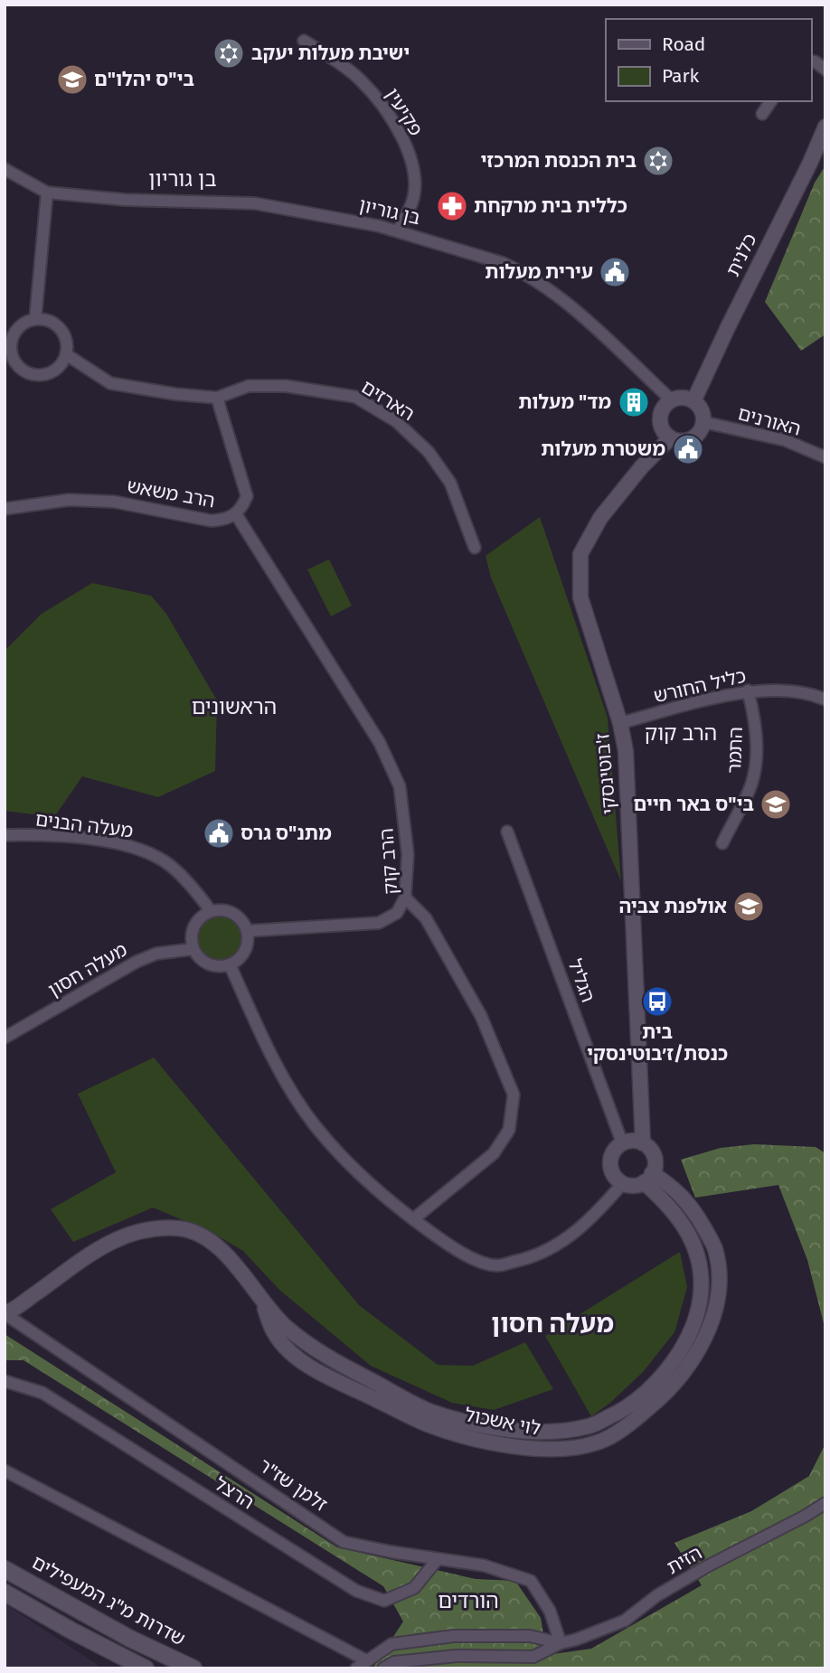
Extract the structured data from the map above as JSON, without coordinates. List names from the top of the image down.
{
  "streets": {
    "main road": ["שדרות מ\"ג המעפילים"],
    "street": [
      "פקיעין",
      "בן גוריון",
      "כלנית",
      "הארזים",
      "האורנים",
      "הרב משאש",
      "כליל החורש",
      "התמר",
      "ז'בוטינסקי",
      "מעלה הבנים",
      "הרב קוק",
      "מעלה חסון",
      "הגליל",
      "לוי אשכול",
      "זלמן שז\"ר",
      "הרצל",
      "הזית"
    ]
  },
  "crossings": [
    ["פקיעין", "בן גוריון"],
    ["בן גוריון", "כלנית"],
    ["בן גוריון", "האורנים"],
    ["בן גוריון", "ז'בוטינסקי"],
    ["כלנית", "האורנים"],
    ["כלנית", "ז'בוטינסקי"],
    ["הארזים", "הרב משאש"],
    ["האורנים", "ז'בוטינסקי"],
    ["הרב משאש", "הרב קוק"],
    ["כליל החורש", "התמר"],
    ["כליל החורש", "ז'בוטינסקי"],
    ["ז'בוטינסקי", "הגליל"],
    ["ז'בוטינסקי", "לוי אשכול"],
    ["מעלה הבנים", "מעלה חסון"],
    ["הגליל", "לוי אשכול"],
    ["לוי אשכול", "זלמן שז\"ר"],
    ["זלמן שז\"ר", "הרצל"],
    ["זלמן שז\"ר", "הזית"]
  ],
  "districts": [
    "בן גוריון",
    "הראשונים",
    "הרב קוק",
    "מעלה חסון",
    "הורדים"
  ],
  "places": {
    "synagogue": ["ישיבת מעלות יעקב", "בית הכנסת המרכזי"],
    "school or university": ["בי\"ס יהלו\"ם", "בי\"ס באר חיים", "אולפנת צביה"],
    "pharmacy": ["כללית בית מרקחת"],
    "public building": ["עירית מעלות", "משטרת מעלות", "מתנ\"ס גרס"],
    "building": ["מד\" מעלות"],
    "bus stop": ["בית כנסת/ז׳בוטינסקי"]
  },
  "legend": ["Road", "Park"]
}
